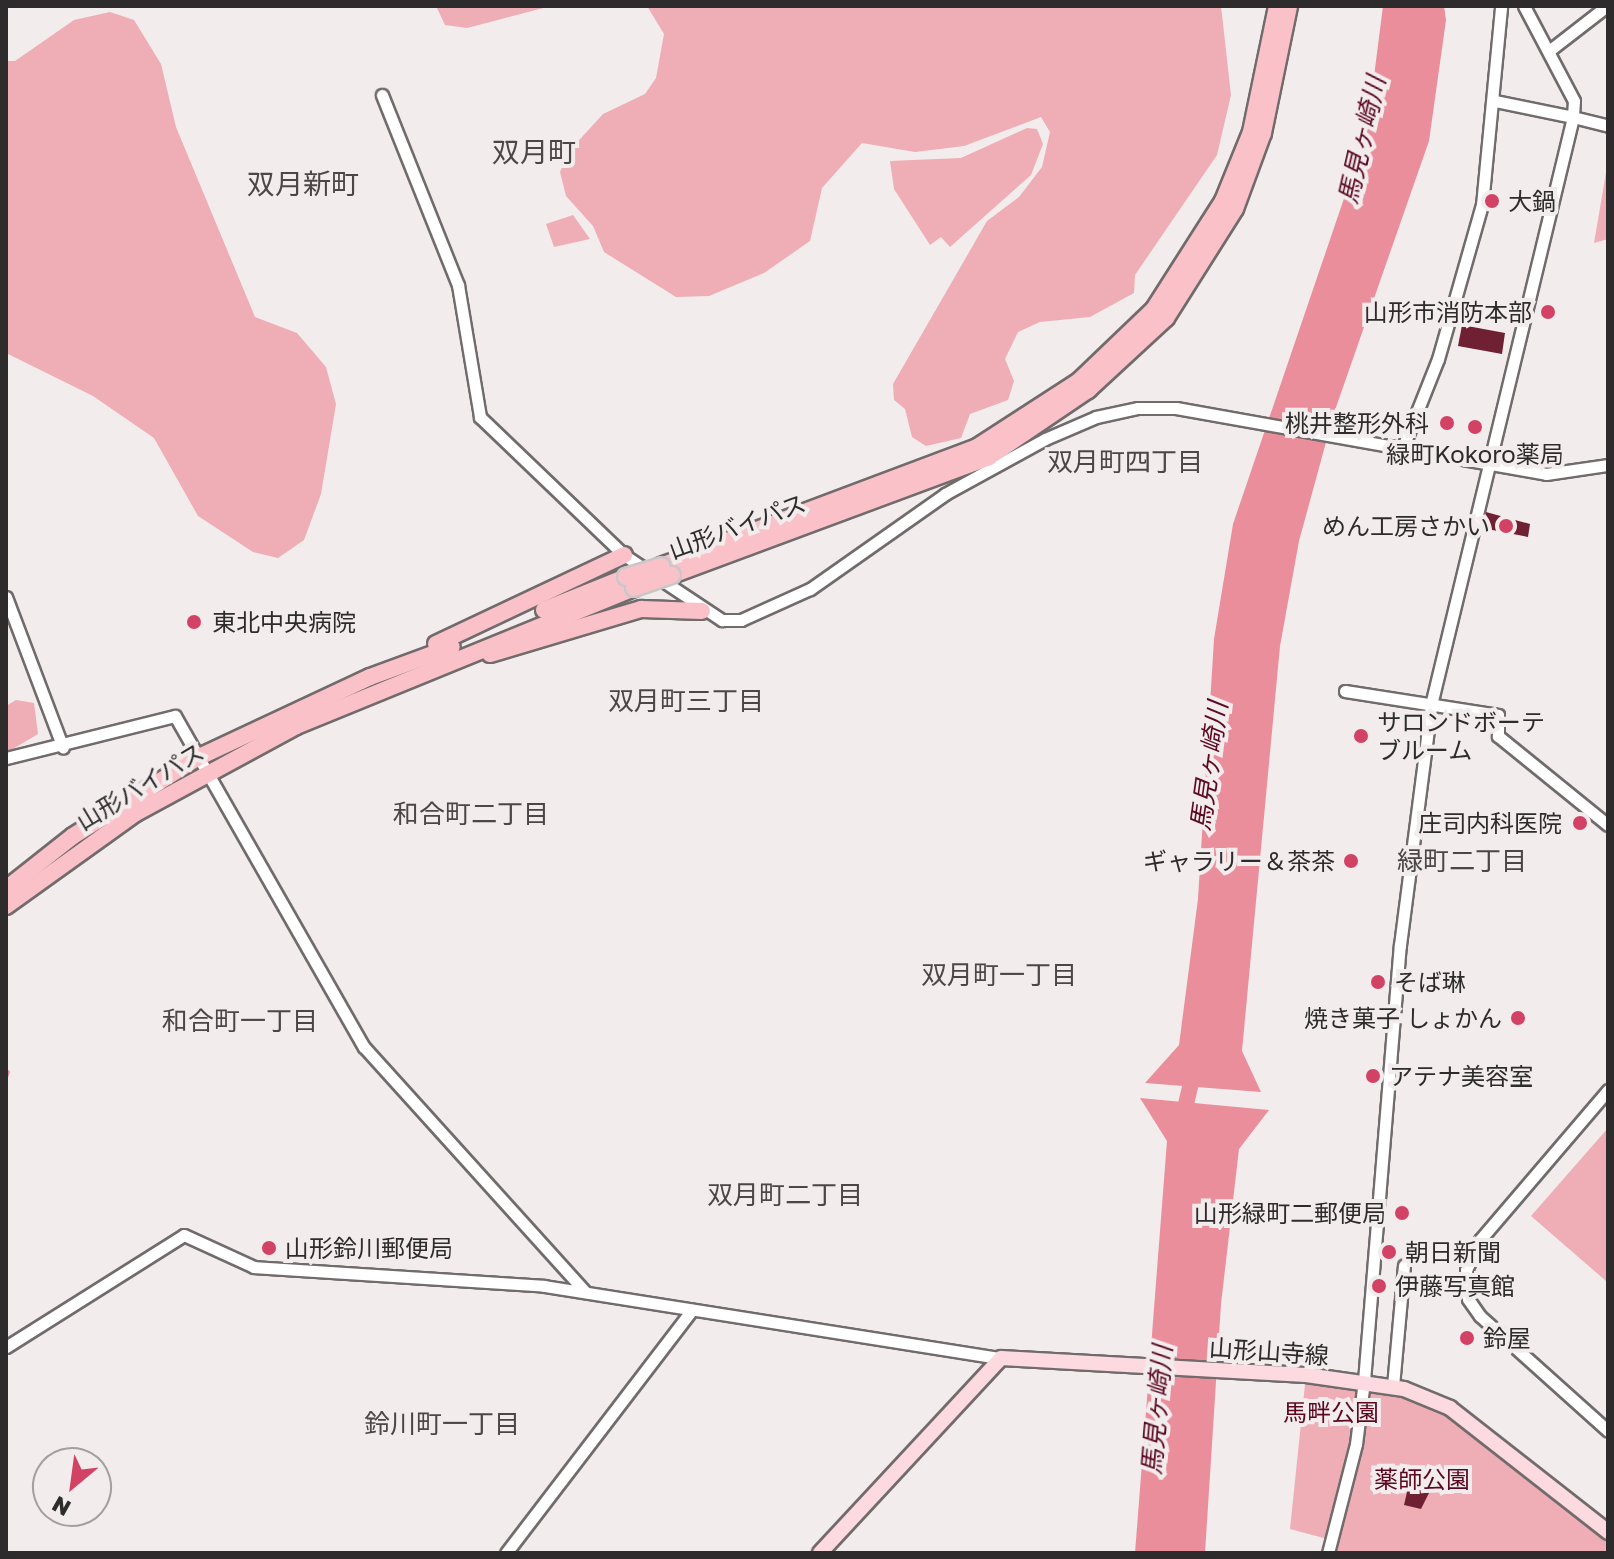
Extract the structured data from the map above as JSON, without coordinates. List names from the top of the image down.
{
  "streets": {
    "highway": ["山形バイパス"],
    "main road": ["山形山寺線"]
  },
  "districts": [
    "双月町",
    "双月新町",
    "双月町四丁目",
    "双月町三丁目",
    "和合町二丁目",
    "緑町二丁目",
    "双月町一丁目",
    "和合町一丁目",
    "双月町二丁目",
    "鈴川町一丁目"
  ],
  "water": ["馬見ヶ崎川"],
  "parks": ["馬畔公園", "薬師公園"],
  "places": [
    "大鍋",
    "山形市消防本部",
    "桃井整形外科",
    "緑町Kokoro薬局",
    "めん工房さかい",
    "東北中央病院",
    "サロンドボーテ ブルーム",
    "庄司内科医院",
    "ギャラリー＆茶茶",
    "そば琳",
    "焼き菓子 しょかん",
    "アテナ美容室",
    "山形緑町二郵便局",
    "山形鈴川郵便局",
    "朝日新聞",
    "伊藤写真館",
    "鈴屋"
  ],
  "north": "bottom left"
}
